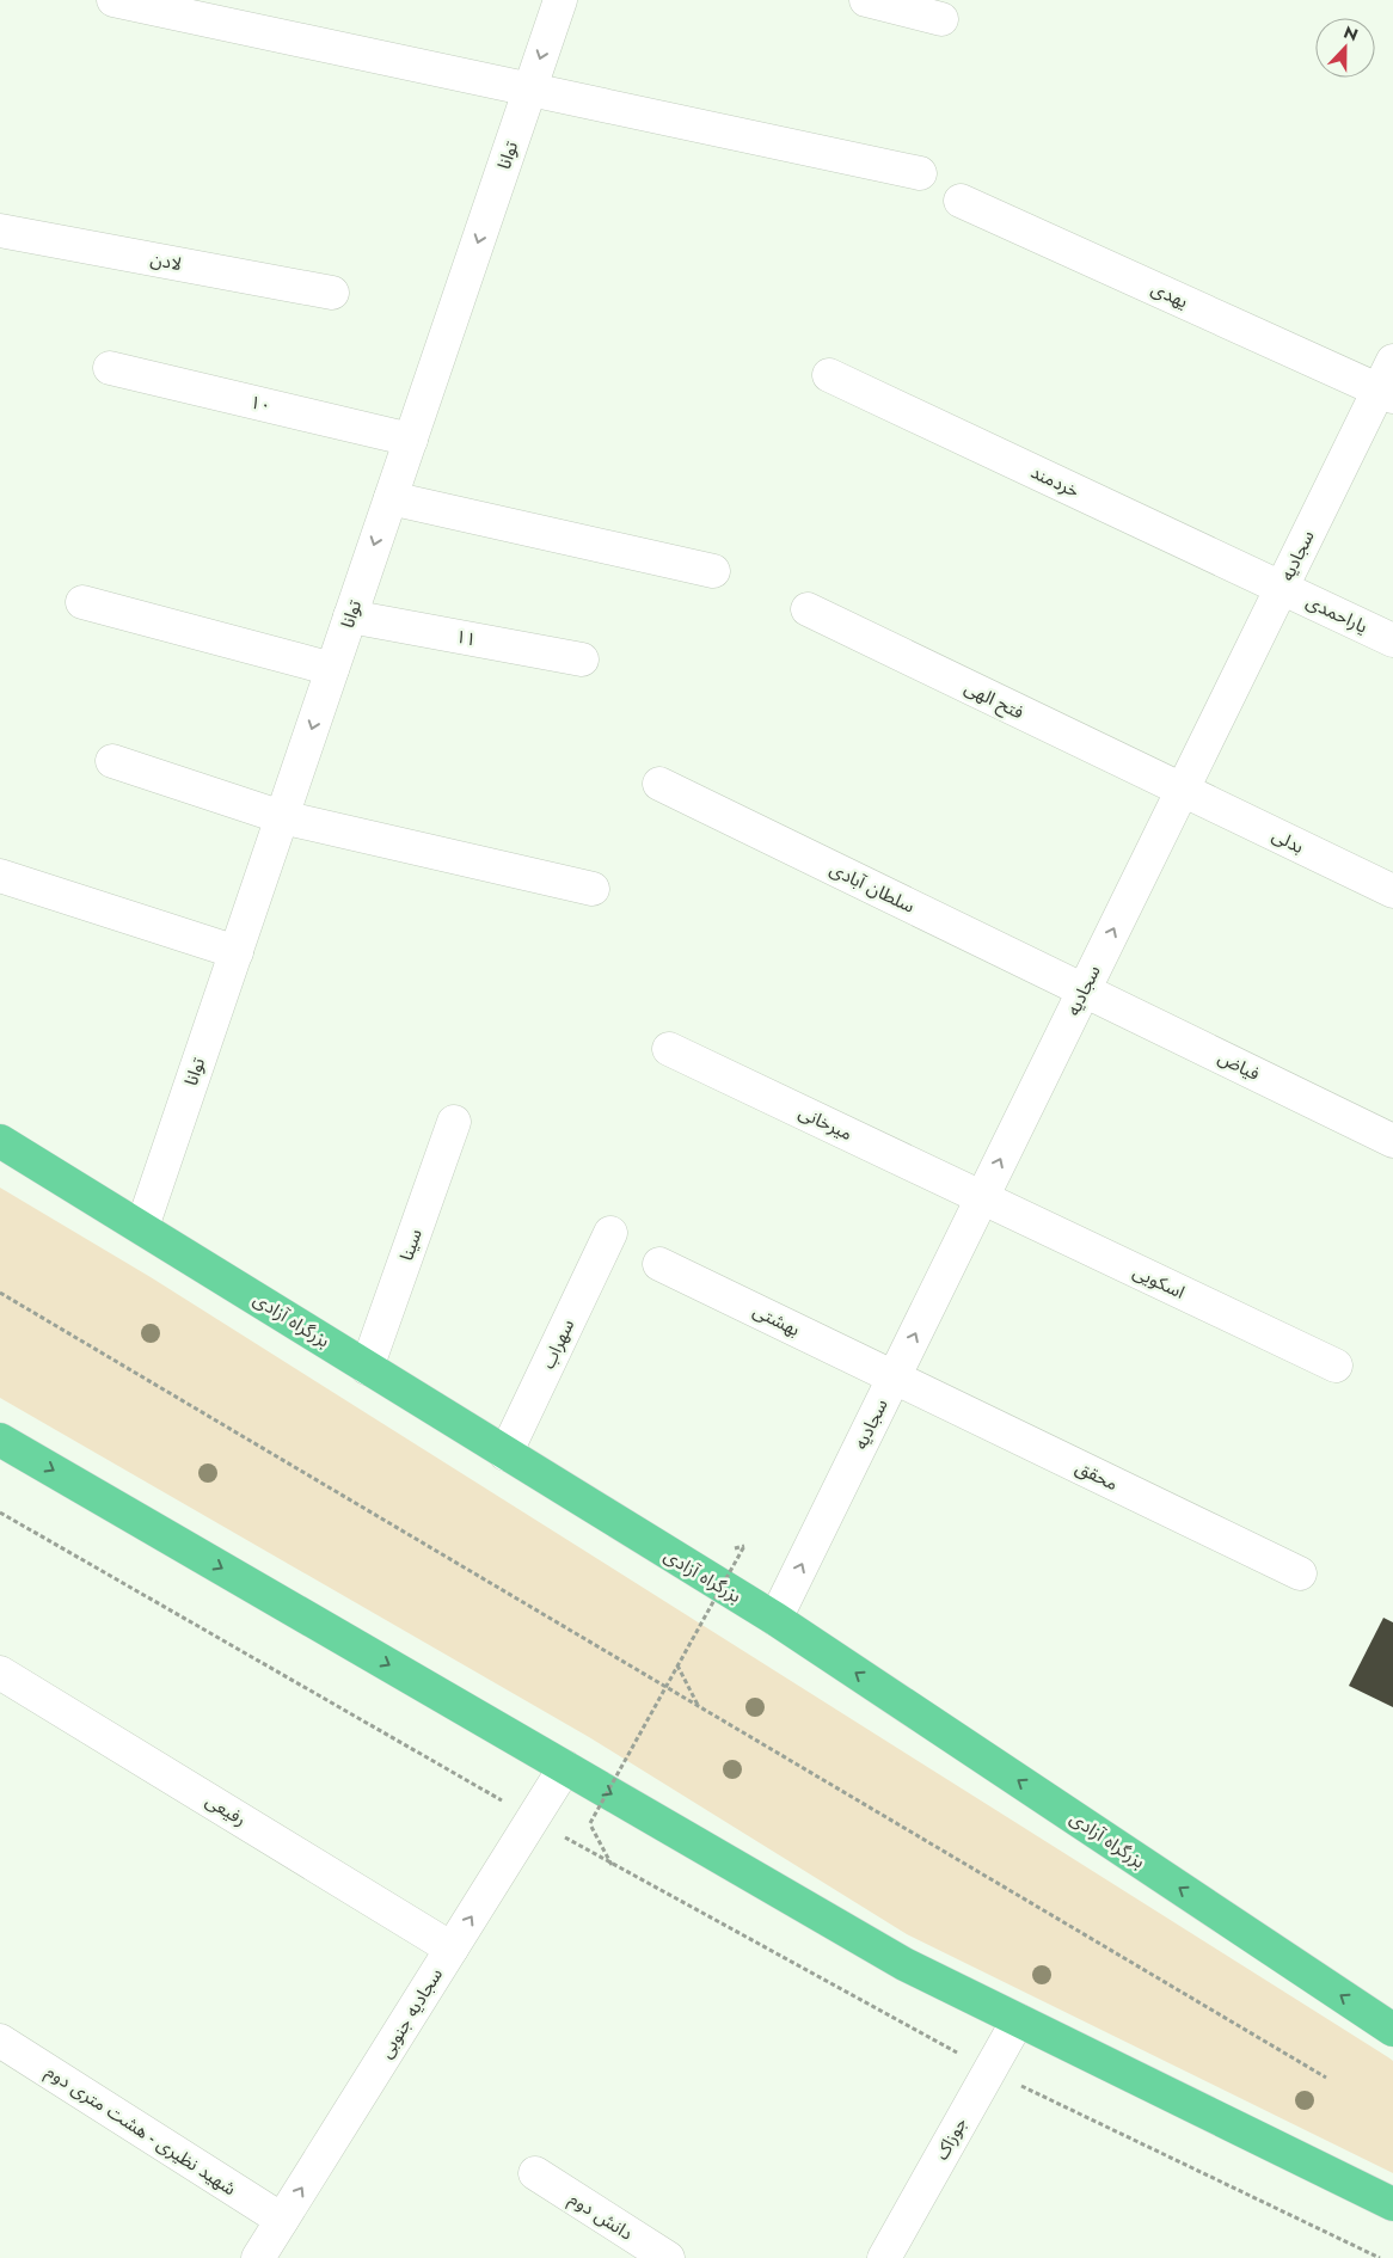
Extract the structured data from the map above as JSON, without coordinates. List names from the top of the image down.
{
  "streets": {
    "highway": ["بزرگراه آزادی"],
    "street": [
      "توانا",
      "لادن",
      "یهدی",
      "۱۰",
      "خردمند",
      "سجادیه",
      "یاراحمدی",
      "۱۱",
      "فتح الهی",
      "بدلی",
      "سلطان آبادی",
      "فیاض",
      "میرخانی",
      "سینا",
      "اسکویی",
      "بهشتی",
      "سهراب",
      "محقق",
      "رفیعی",
      "سجادیه جنوبی",
      "شهید نظیری - هشت متری دوم",
      "جوزاک",
      "دانش دوم"
    ]
  },
  "crossings": [
    ["توانا", "۱۰"],
    ["توانا", "۱۱"],
    ["توانا", "بزرگراه آزادی"],
    ["یهدی", "سجادیه"],
    ["خردمند", "سجادیه"],
    ["خردمند", "یاراحمدی"],
    ["سجادیه", "یاراحمدی"],
    ["سجادیه", "فتح الهی"],
    ["سجادیه", "بدلی"],
    ["سجادیه", "سلطان آبادی"],
    ["سجادیه", "فیاض"],
    ["سجادیه", "میرخانی"],
    ["سجادیه", "اسکویی"],
    ["سجادیه", "بزرگراه آزادی"],
    ["سجادیه", "بهشتی"],
    ["سجادیه", "محقق"],
    ["فتح الهی", "بدلی"],
    ["سلطان آبادی", "فیاض"],
    ["میرخانی", "اسکویی"],
    ["سینا", "بزرگراه آزادی"],
    ["بزرگراه آزادی", "سهراب"],
    ["بهشتی", "محقق"],
    ["رفیعی", "سجادیه جنوبی"],
    ["سجادیه جنوبی", "شهید نظیری - هشت متری دوم"]
  ],
  "one_way": ["توانا", "سجادیه", "سجادیه جنوبی"],
  "north": "top"
}
